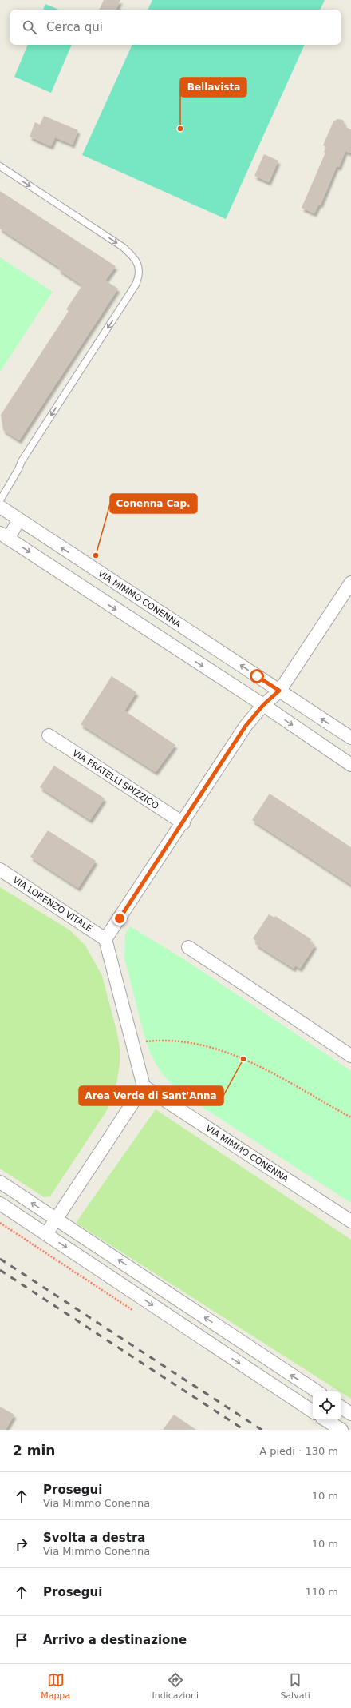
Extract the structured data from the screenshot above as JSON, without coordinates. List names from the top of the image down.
{
  "streets": {
    "street": ["VIA MIMMO CONENNA", "VIA FRATELLI SPIZZICO", "VIA LORENZO VITALE"]
  },
  "places": ["Bellavista", "Conenna Cap.", "Area Verde di Sant'Anna"],
  "page": {
    "search": "Cerca qui",
    "heading": ["2 min", "A piedi · 130 m"],
    "list": [
      ["Prosegui", "Via Mimmo Conenna", "10 m"],
      ["Svolta a destra", "Via Mimmo Conenna", "10 m"],
      ["Prosegui", "110 m"],
      "Arrivo a destinazione"
    ],
    "nav": ["Mappa", "Indicazioni", "Salvati"]
  }
}
